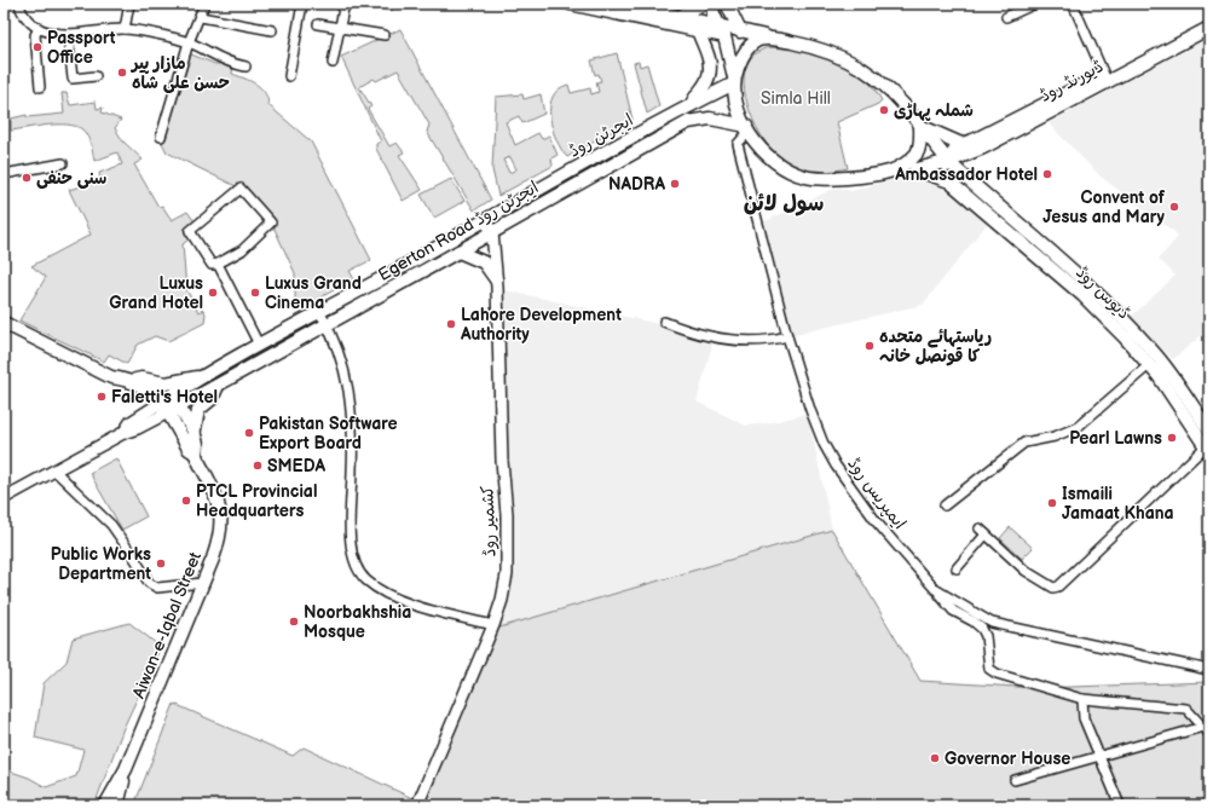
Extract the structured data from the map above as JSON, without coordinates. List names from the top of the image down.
{
  "streets": {
    "main road": [
      "ڈیورنڈ روڈ",
      "ایجرٹن روڈ",
      "Egerton Road ایجرٹن روڈ",
      "ڈیوس روڈ",
      "Aiwan-e-Iqbal Street"
    ],
    "street": ["ایمپریس روڈ", "کشمیر روڈ"]
  },
  "crossings": [
    ["ڈیورنڈ روڈ", "ایجرٹن روڈ"],
    ["ڈیورنڈ روڈ", "Egerton Road ایجرٹن روڈ"],
    ["ڈیورنڈ روڈ", "ڈیوس روڈ"],
    ["ڈیورنڈ روڈ", "ایمپریس روڈ"],
    ["ایجرٹن روڈ", "Egerton Road ایجرٹن روڈ"],
    ["ایجرٹن روڈ", "ڈیوس روڈ"],
    ["ایجرٹن روڈ", "ایمپریس روڈ"],
    ["ایجرٹن روڈ", "کشمیر روڈ"],
    ["Egerton Road ایجرٹن روڈ", "ڈیوس روڈ"],
    ["Egerton Road ایجرٹن روڈ", "ایمپریس روڈ"],
    ["Egerton Road ایجرٹن روڈ", "کشمیر روڈ"],
    ["Egerton Road ایجرٹن روڈ", "Aiwan-e-Iqbal Street"],
    ["ڈیوس روڈ", "ایمپریس روڈ"]
  ],
  "districts": ["سول لائن"],
  "parks": ["Simla Hill"],
  "places": [
    "Passport Office",
    "مازار پیر حسن علی شاہ",
    "شملہ پہاڑی",
    "Ambassador Hotel",
    "سنی حنفی",
    "NADRA",
    "Convent of Jesus and Mary",
    "Luxus Grand Hotel",
    "Luxus Grand Cinema",
    "Lahore Development Authority",
    "ریاستہائے متحدہ کا قونصل خانہ",
    "Faletti's Hotel",
    "Pakistan Software Export Board",
    "Pearl Lawns",
    "SMEDA",
    "PTCL Provincial Headquarters",
    "Ismaili Jamaat Khana",
    "Public Works Department",
    "Noorbakhshia Mosque",
    "Governor House"
  ]
}
